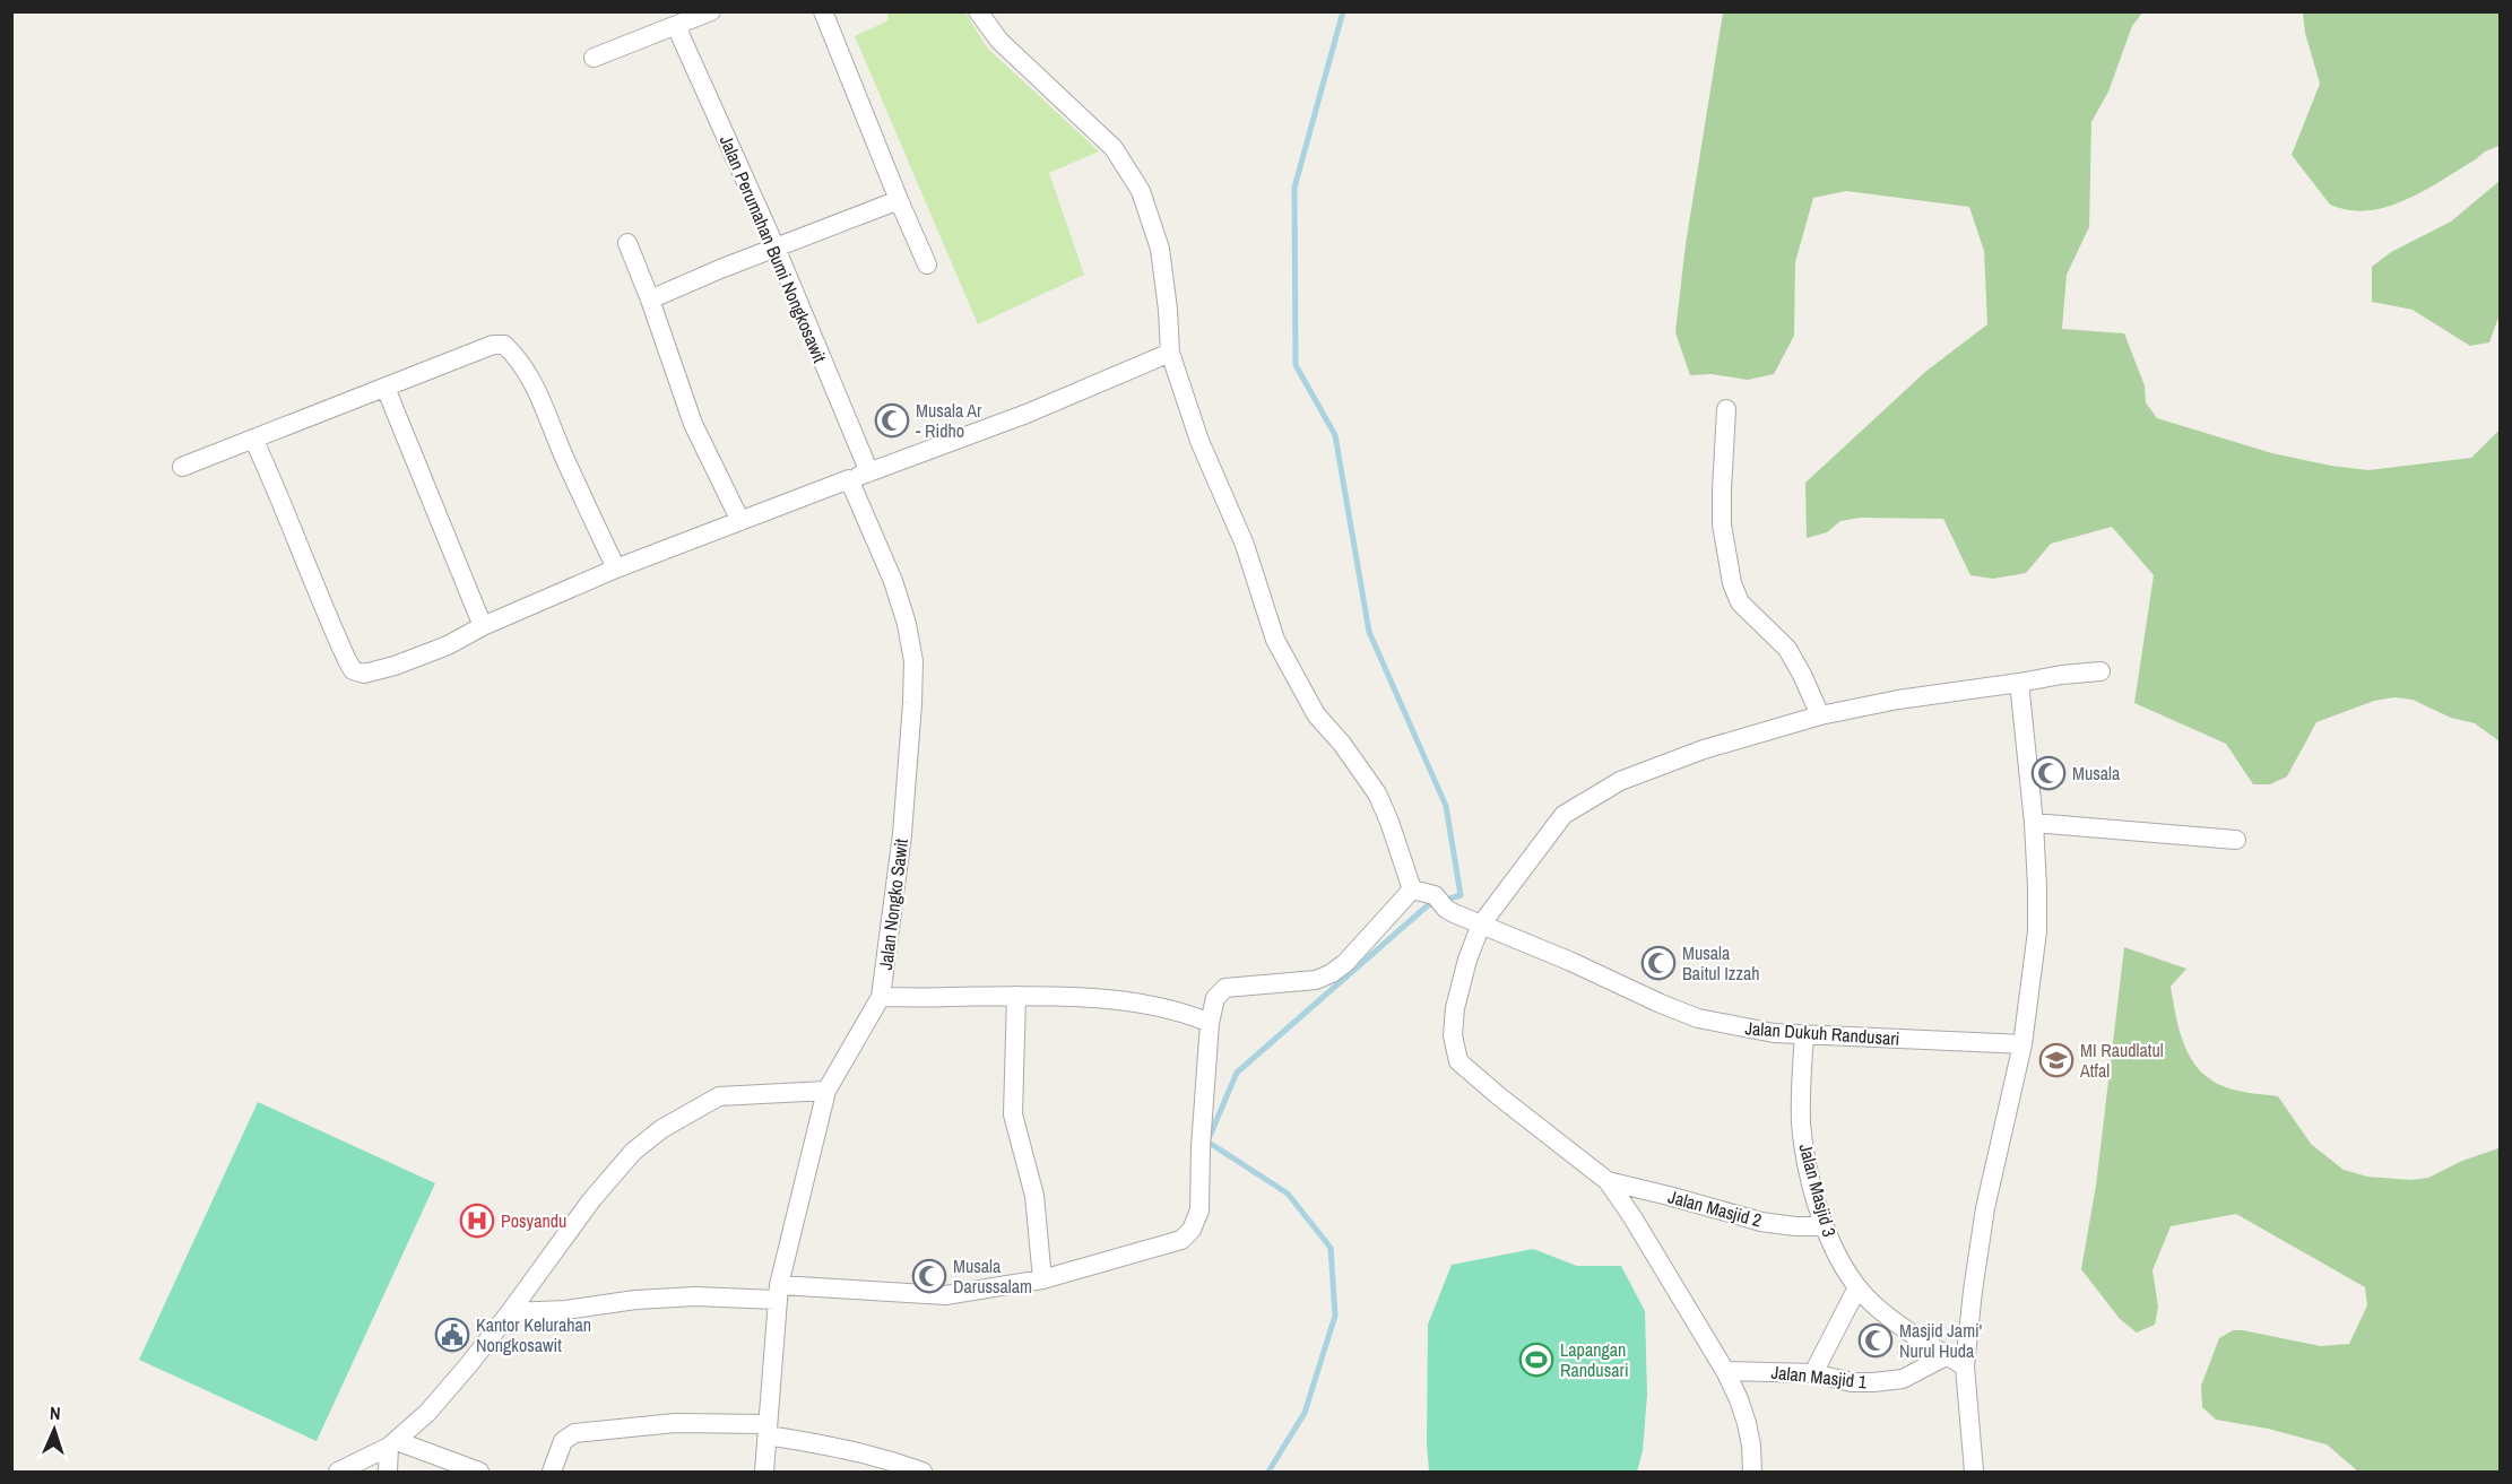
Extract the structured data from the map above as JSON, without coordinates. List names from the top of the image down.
{
  "streets": {
    "street": [
      "Jalan Perumahan Bumi Nongkosawit",
      "Jalan Nongko Sawit",
      "Jalan Dukuh Randusari",
      "Jalan Masjid 3",
      "Jalan Masjid 2",
      "Jalan Masjid 1"
    ]
  },
  "crossings": [
    ["Jalan Dukuh Randusari", "Jalan Masjid 3"],
    ["Jalan Masjid 3", "Jalan Masjid 2"],
    ["Jalan Masjid 3", "Jalan Masjid 1"]
  ],
  "places": {
    "mosque": [
      "Musala Ar - Ridho",
      "Musala",
      "Musala Baitul Izzah",
      "Musala Darussalam",
      "Masjid Jami' Nurul Huda"
    ],
    "school or university": ["MI Raudlatul Atfal"],
    "hospital": ["Posyandu"],
    "public building": ["Kantor Kelurahan Nongkosawit"],
    "sports": ["Lapangan Randusari"]
  },
  "north": "top"
}
